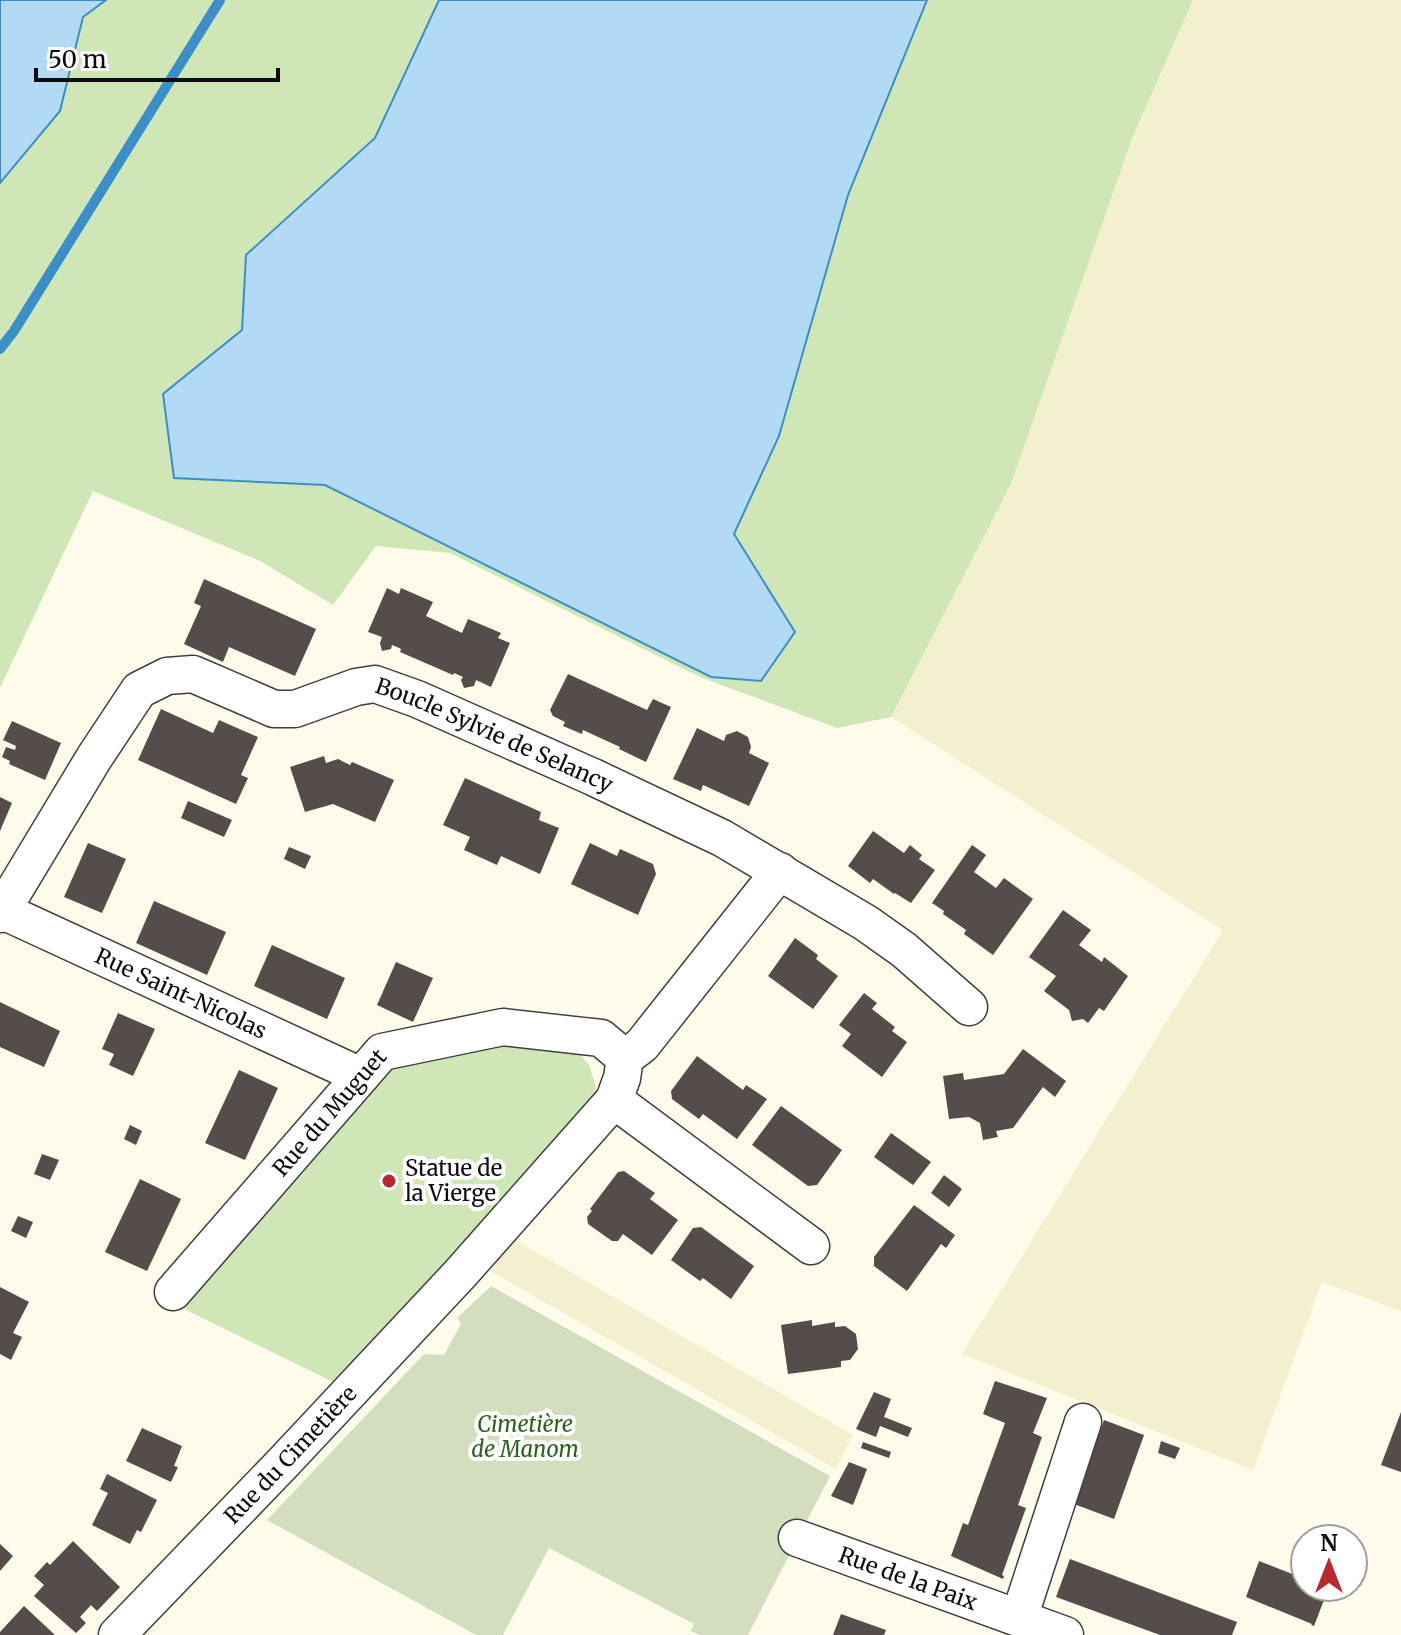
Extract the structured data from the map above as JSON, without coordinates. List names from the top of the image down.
{
  "streets": {
    "street": [
      "Boucle Sylvie de Selancy",
      "Rue Saint-Nicolas",
      "Rue du Muguet",
      "Rue du Cimetière",
      "Rue de la Paix"
    ]
  },
  "crossings": [
    ["Boucle Sylvie de Selancy", "Rue Saint-Nicolas"],
    ["Rue Saint-Nicolas", "Rue du Muguet"]
  ],
  "parks": ["Cimetière de Manom"],
  "places": ["Statue de la Vierge"],
  "scale_bar": "50 m",
  "north": "top"
}
